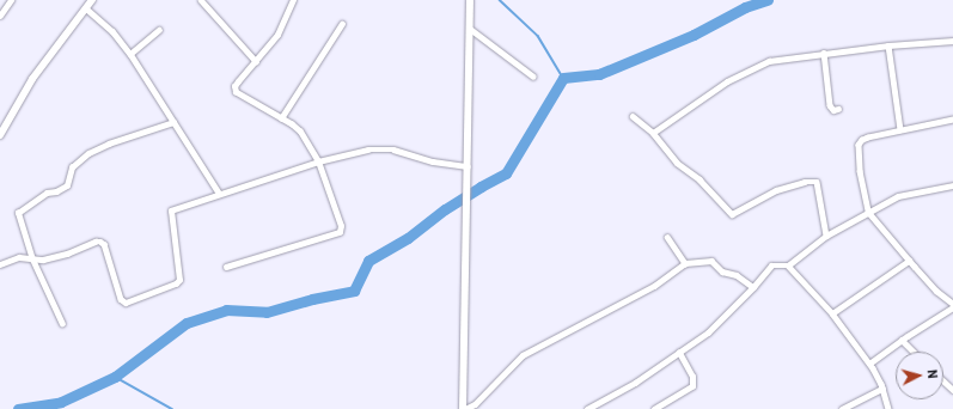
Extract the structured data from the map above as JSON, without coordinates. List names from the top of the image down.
{
  "north": "right"
}
